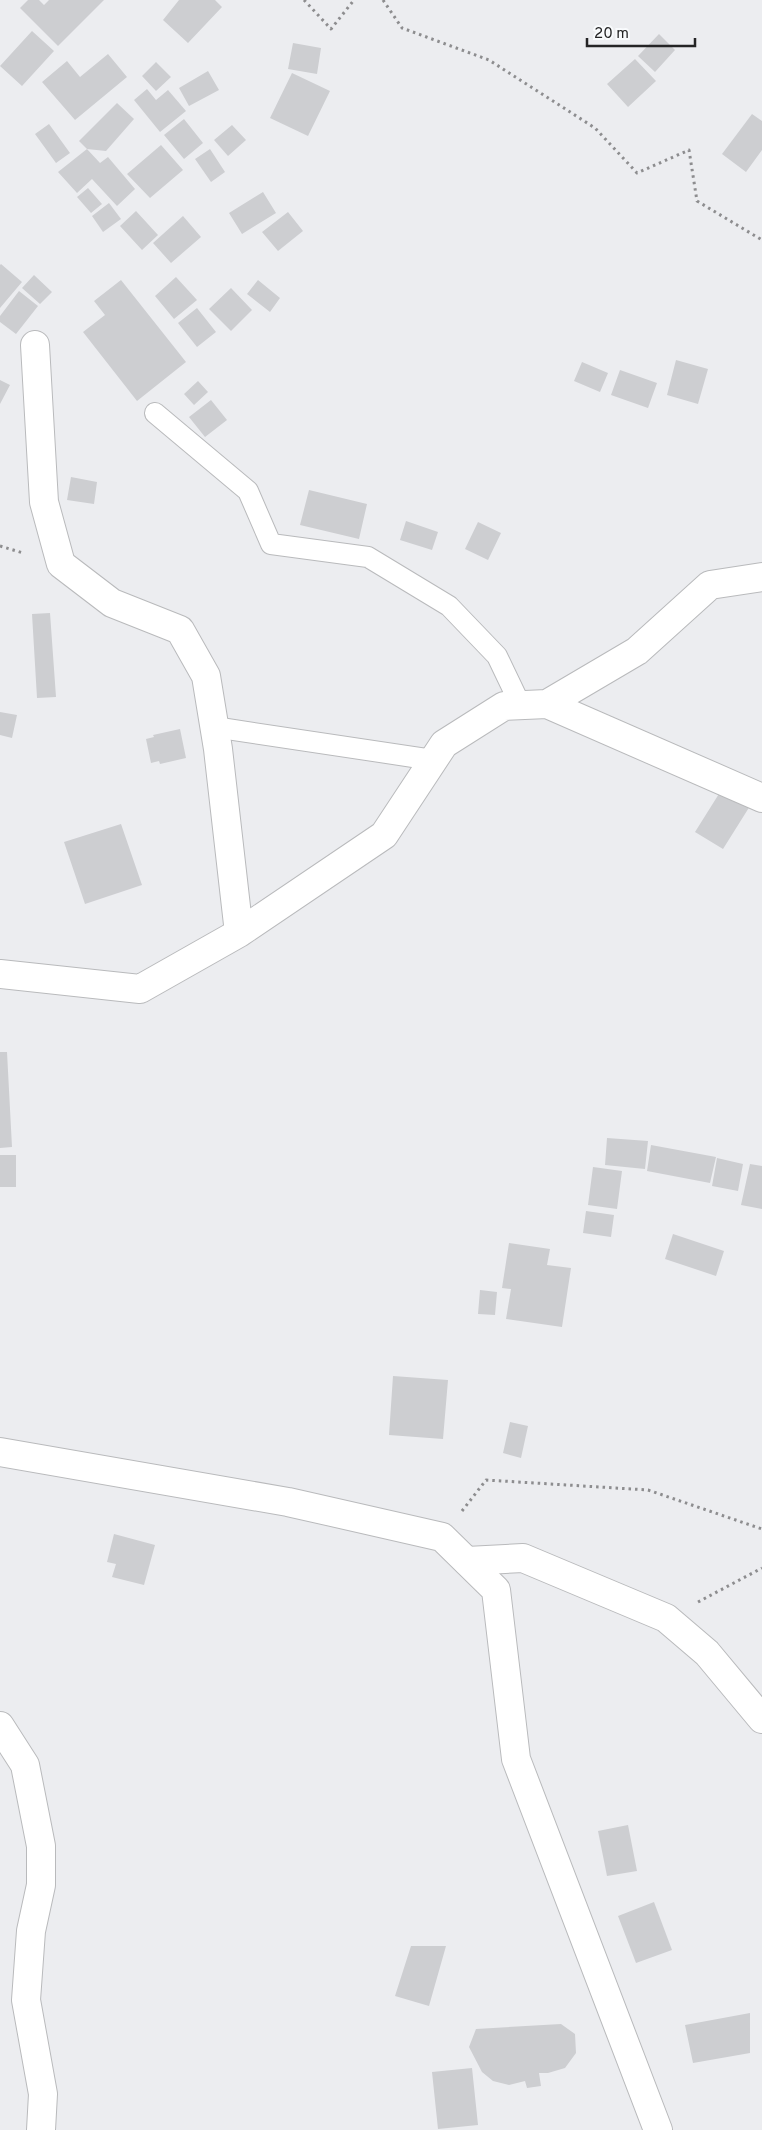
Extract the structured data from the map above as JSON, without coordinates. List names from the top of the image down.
{
  "scale_bar": "20 m"
}
